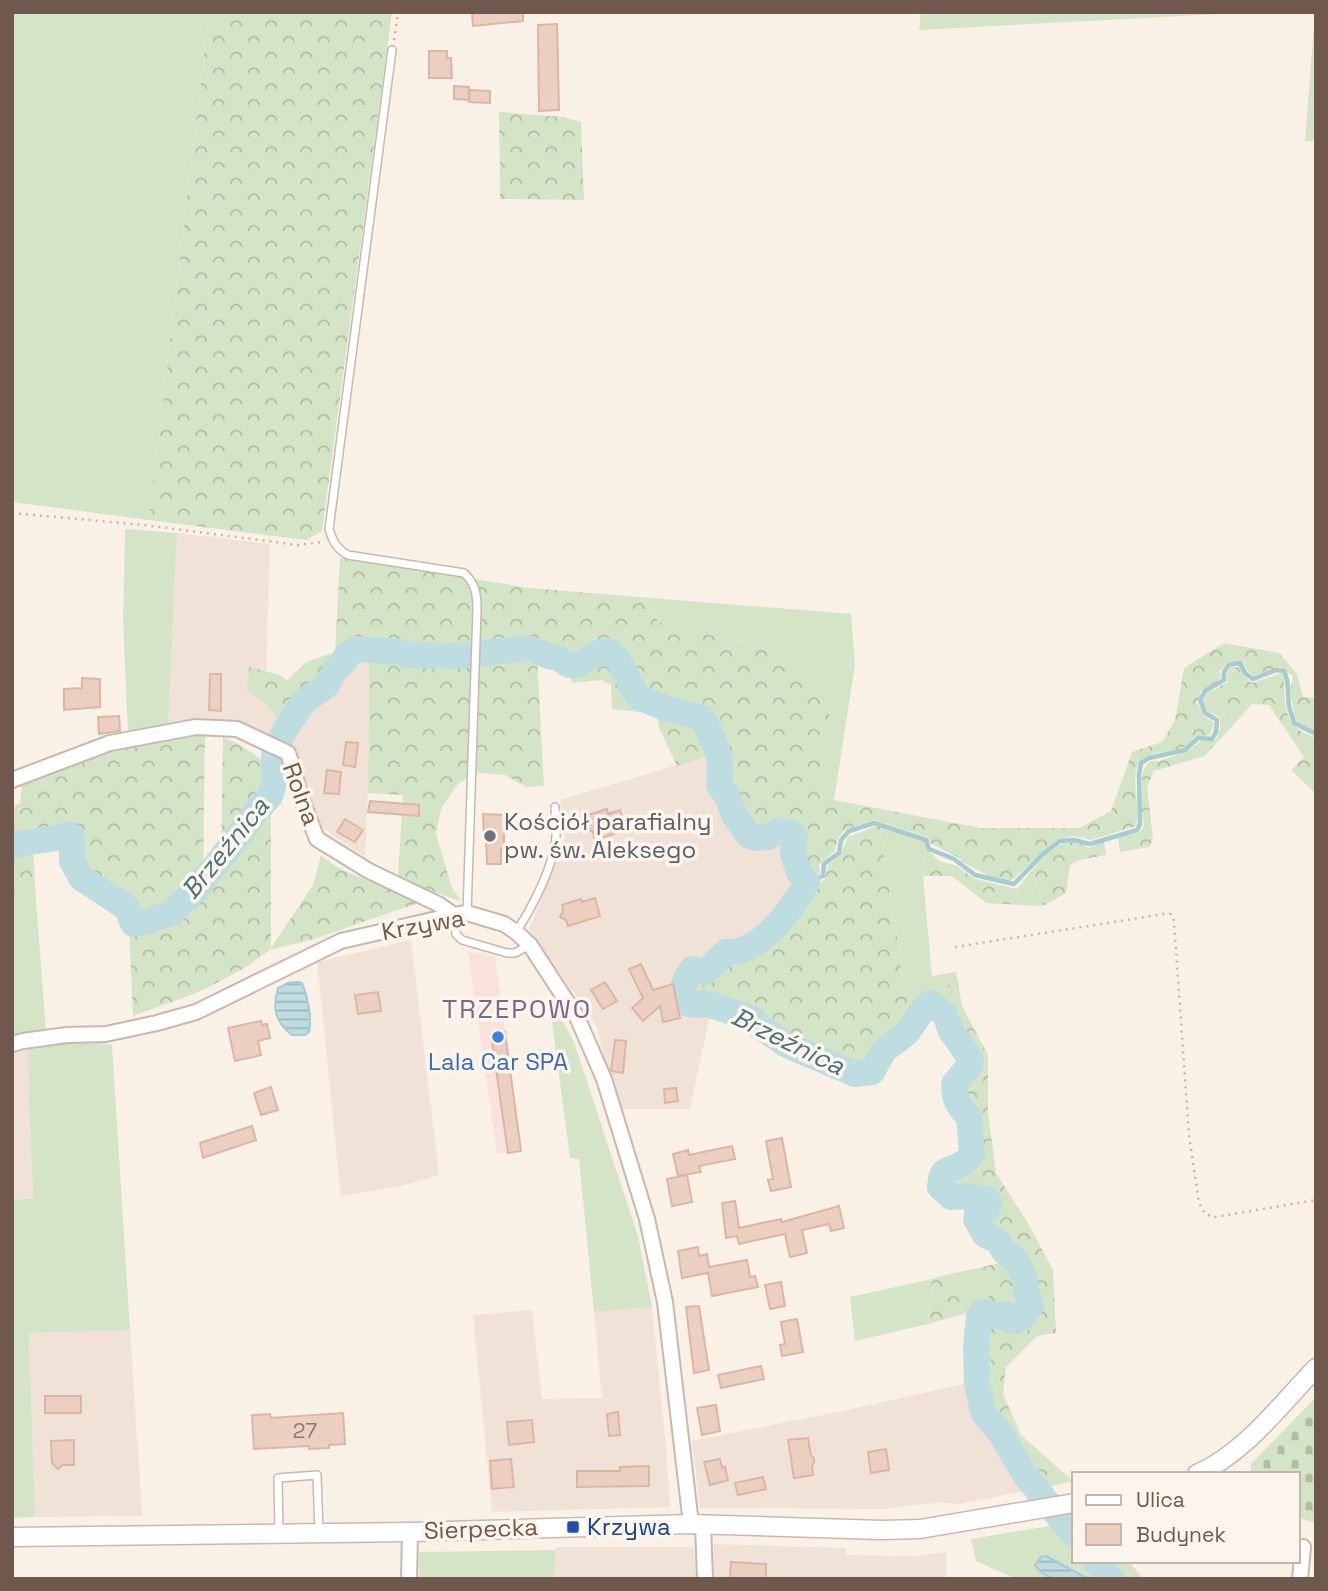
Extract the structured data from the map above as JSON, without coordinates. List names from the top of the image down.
{
  "streets": {
    "street": ["Rolna", "Krzywa", "Sierpecka"]
  },
  "crossings": [
    ["Rolna", "Krzywa"],
    ["Krzywa", "Sierpecka"]
  ],
  "districts": ["TRZEPOWO"],
  "water": ["Brzeźnica"],
  "places": {
    "other": ["Kościół parafialny pw. św. Aleksego", "Lala Car SPA"],
    "transit": ["Krzywa"]
  },
  "house_numbers": ["27"],
  "legend": ["Ulica", "Budynek"]
}
